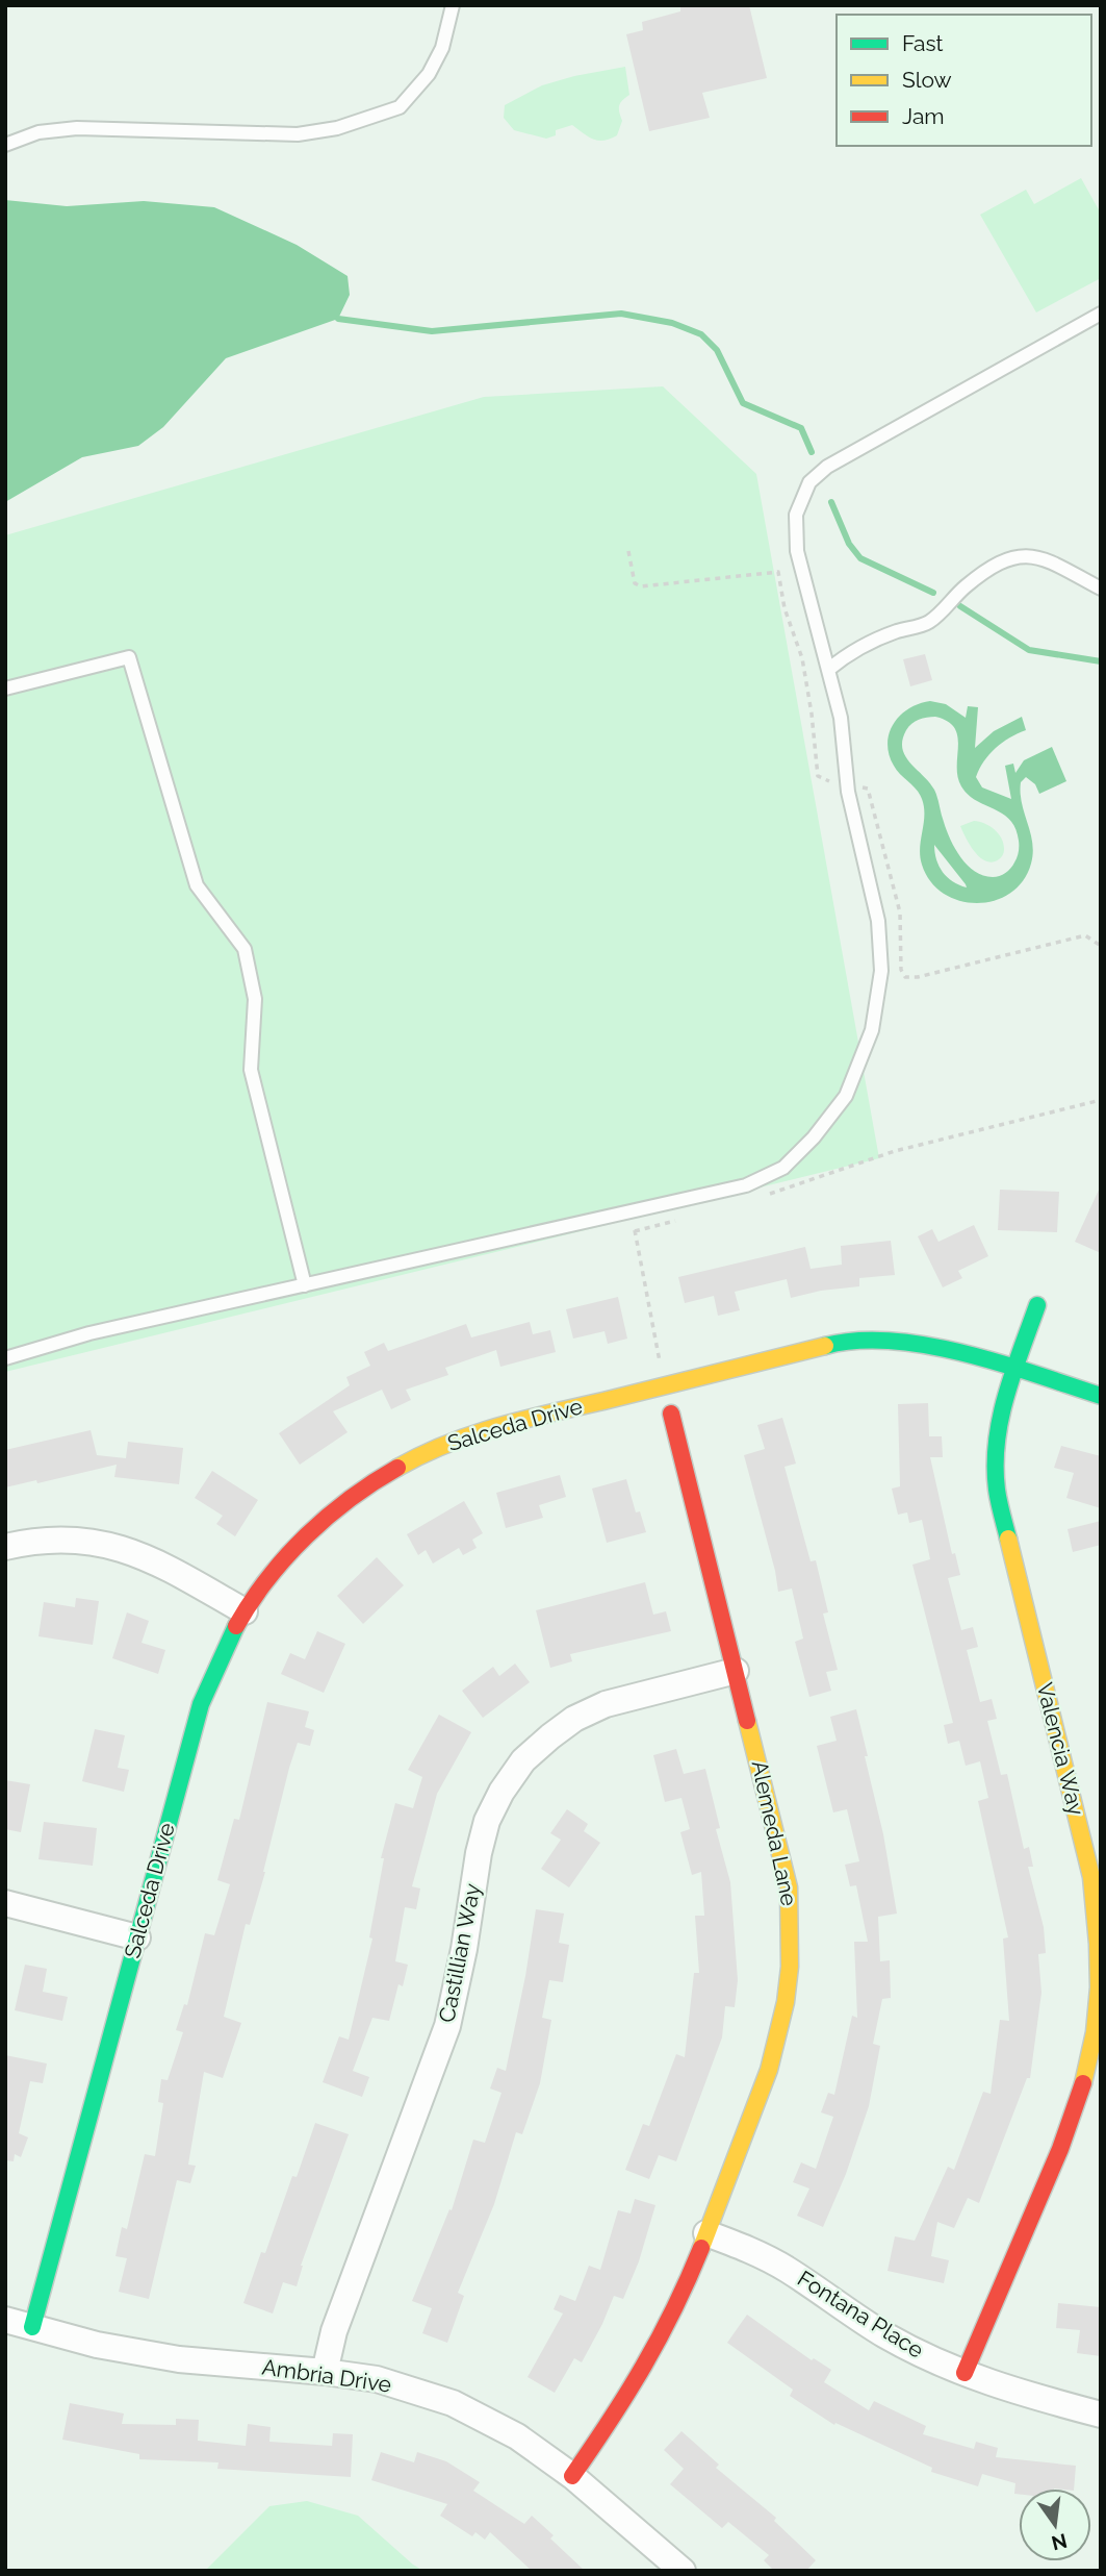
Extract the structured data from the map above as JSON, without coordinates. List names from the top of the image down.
{
  "streets": {
    "street": [
      "Salceda Drive",
      "Valencia Way",
      "Alemeda Lane",
      "Castillian Way",
      "Fontana Place",
      "Ambria Drive"
    ]
  },
  "crossings": [
    ["Salceda Drive", "Valencia Way"],
    ["Salceda Drive", "Ambria Drive"],
    ["Valencia Way", "Fontana Place"],
    ["Alemeda Lane", "Castillian Way"],
    ["Alemeda Lane", "Fontana Place"],
    ["Alemeda Lane", "Ambria Drive"],
    ["Castillian Way", "Ambria Drive"]
  ],
  "legend": ["Fast", "Slow", "Jam"],
  "north": "bottom"
}
